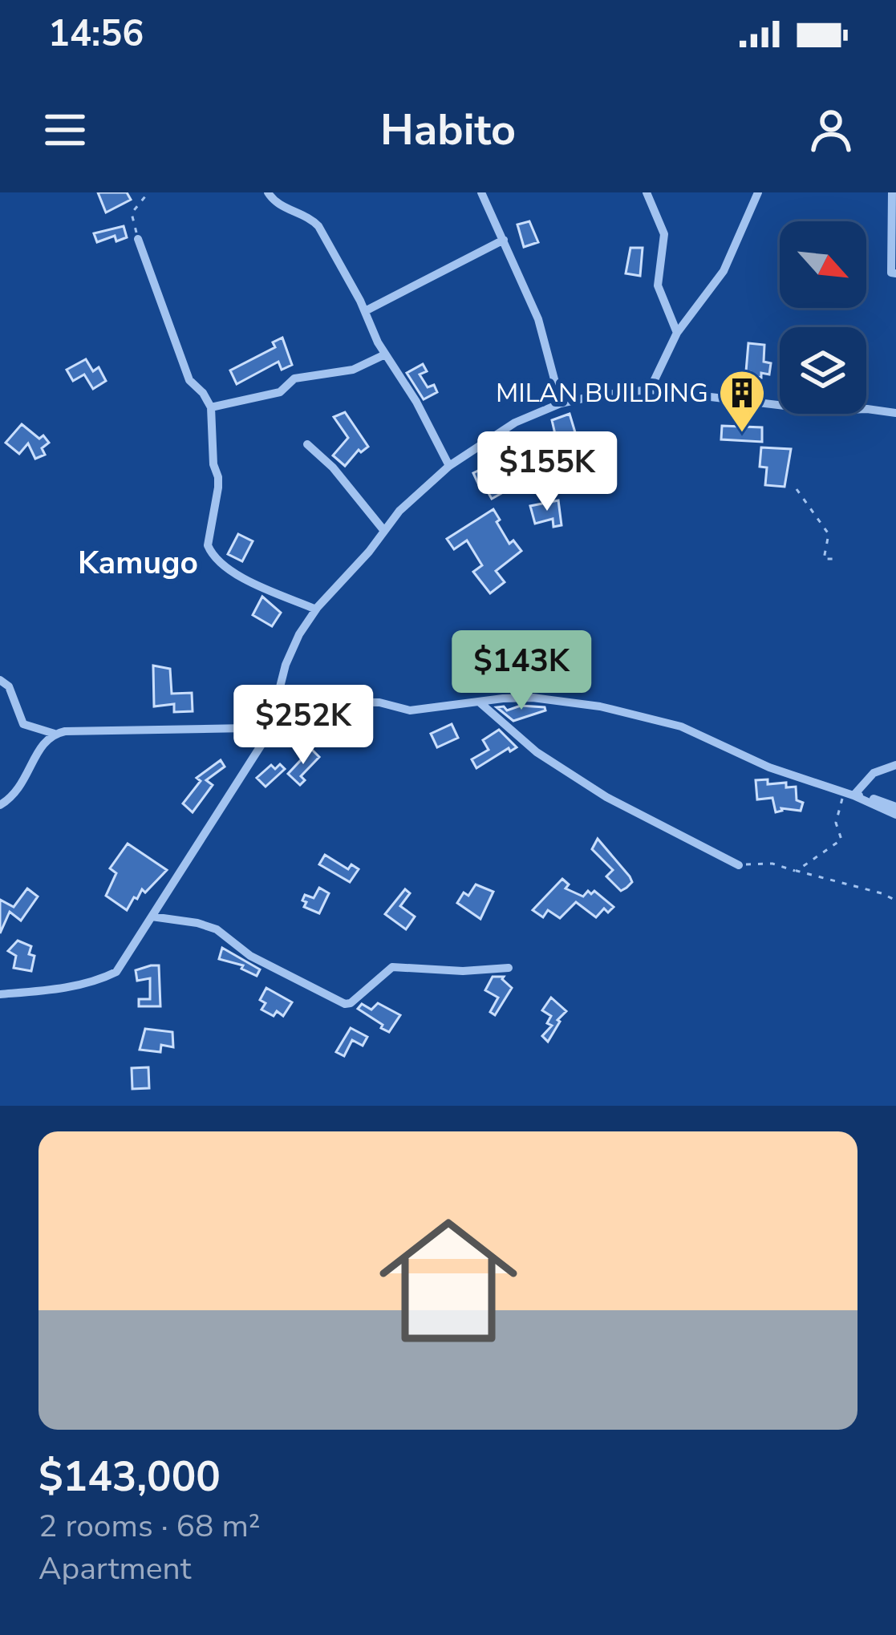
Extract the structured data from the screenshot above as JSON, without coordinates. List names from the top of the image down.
{
  "districts": ["Kamugo"],
  "places": {
    "building": ["MILAN BUILDING"]
  },
  "north": "bottom right",
  "page": {
    "status": "14:56",
    "header": "Habito",
    "price": ["$155K", "$143K", "$252K"],
    "list": [
      {
        "name": "$143,000",
        "note": "2 rooms · 68 m² · Apartment"
      }
    ]
  }
}
